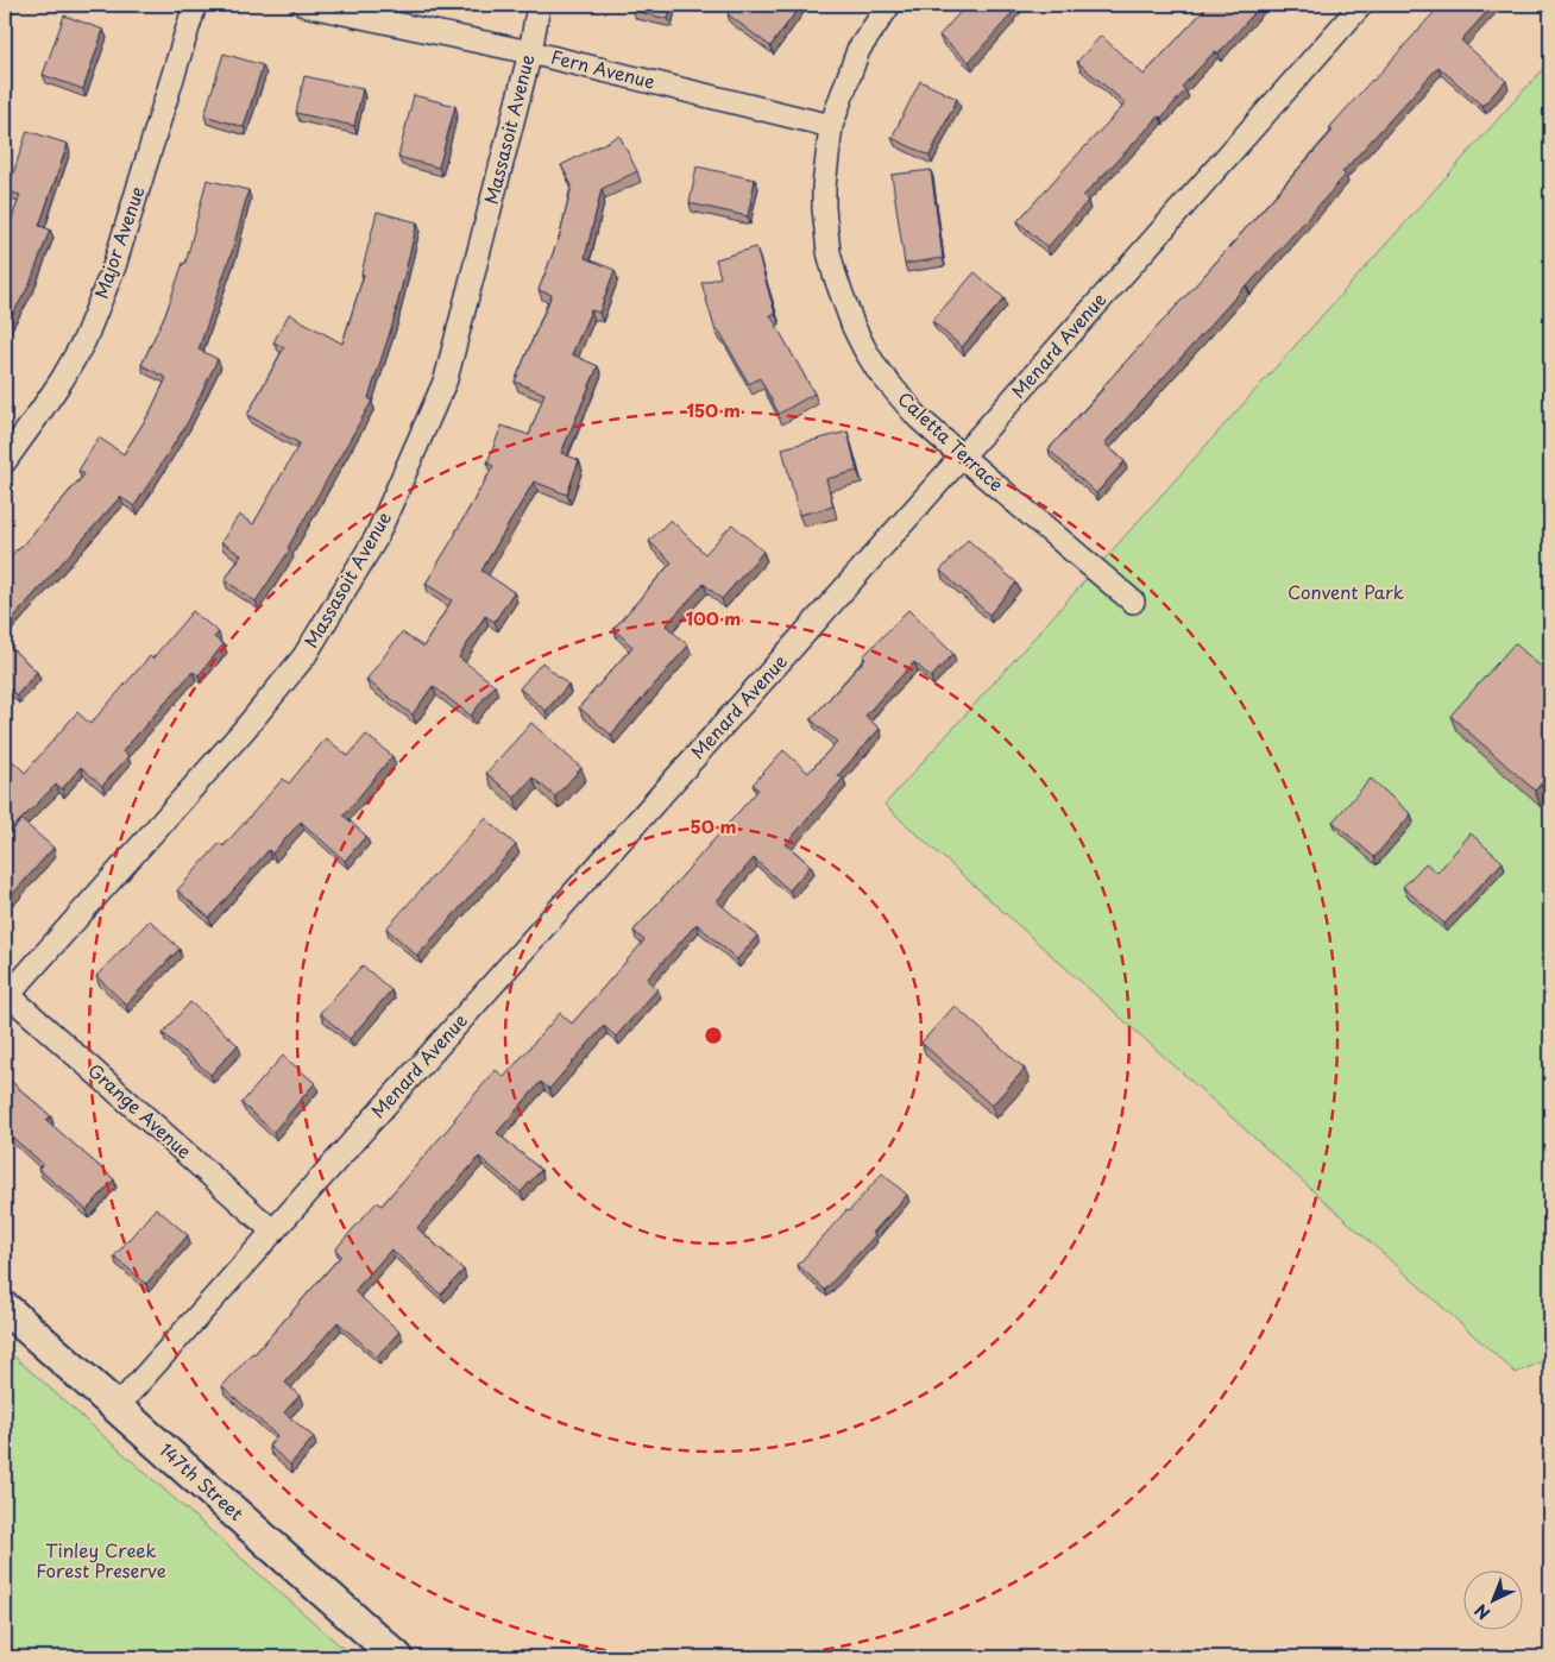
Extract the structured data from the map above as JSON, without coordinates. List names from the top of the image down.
{
  "streets": {
    "main road": ["147th Street"],
    "street": [
      "Fern Avenue",
      "Massasoit Avenue",
      "Major Avenue",
      "Menard Avenue",
      "Caletta Terrace",
      "Grange Avenue"
    ]
  },
  "crossings": [
    ["Fern Avenue", "Massasoit Avenue"],
    ["Fern Avenue", "Caletta Terrace"],
    ["Massasoit Avenue", "Grange Avenue"],
    ["Menard Avenue", "Caletta Terrace"],
    ["Menard Avenue", "Grange Avenue"],
    ["Menard Avenue", "147th Street"]
  ],
  "parks": ["Convent Park", "Tinley Creek Forest Preserve"],
  "north": "bottom left",
  "rings": ["150 m", "100 m", "50 m"]
}
